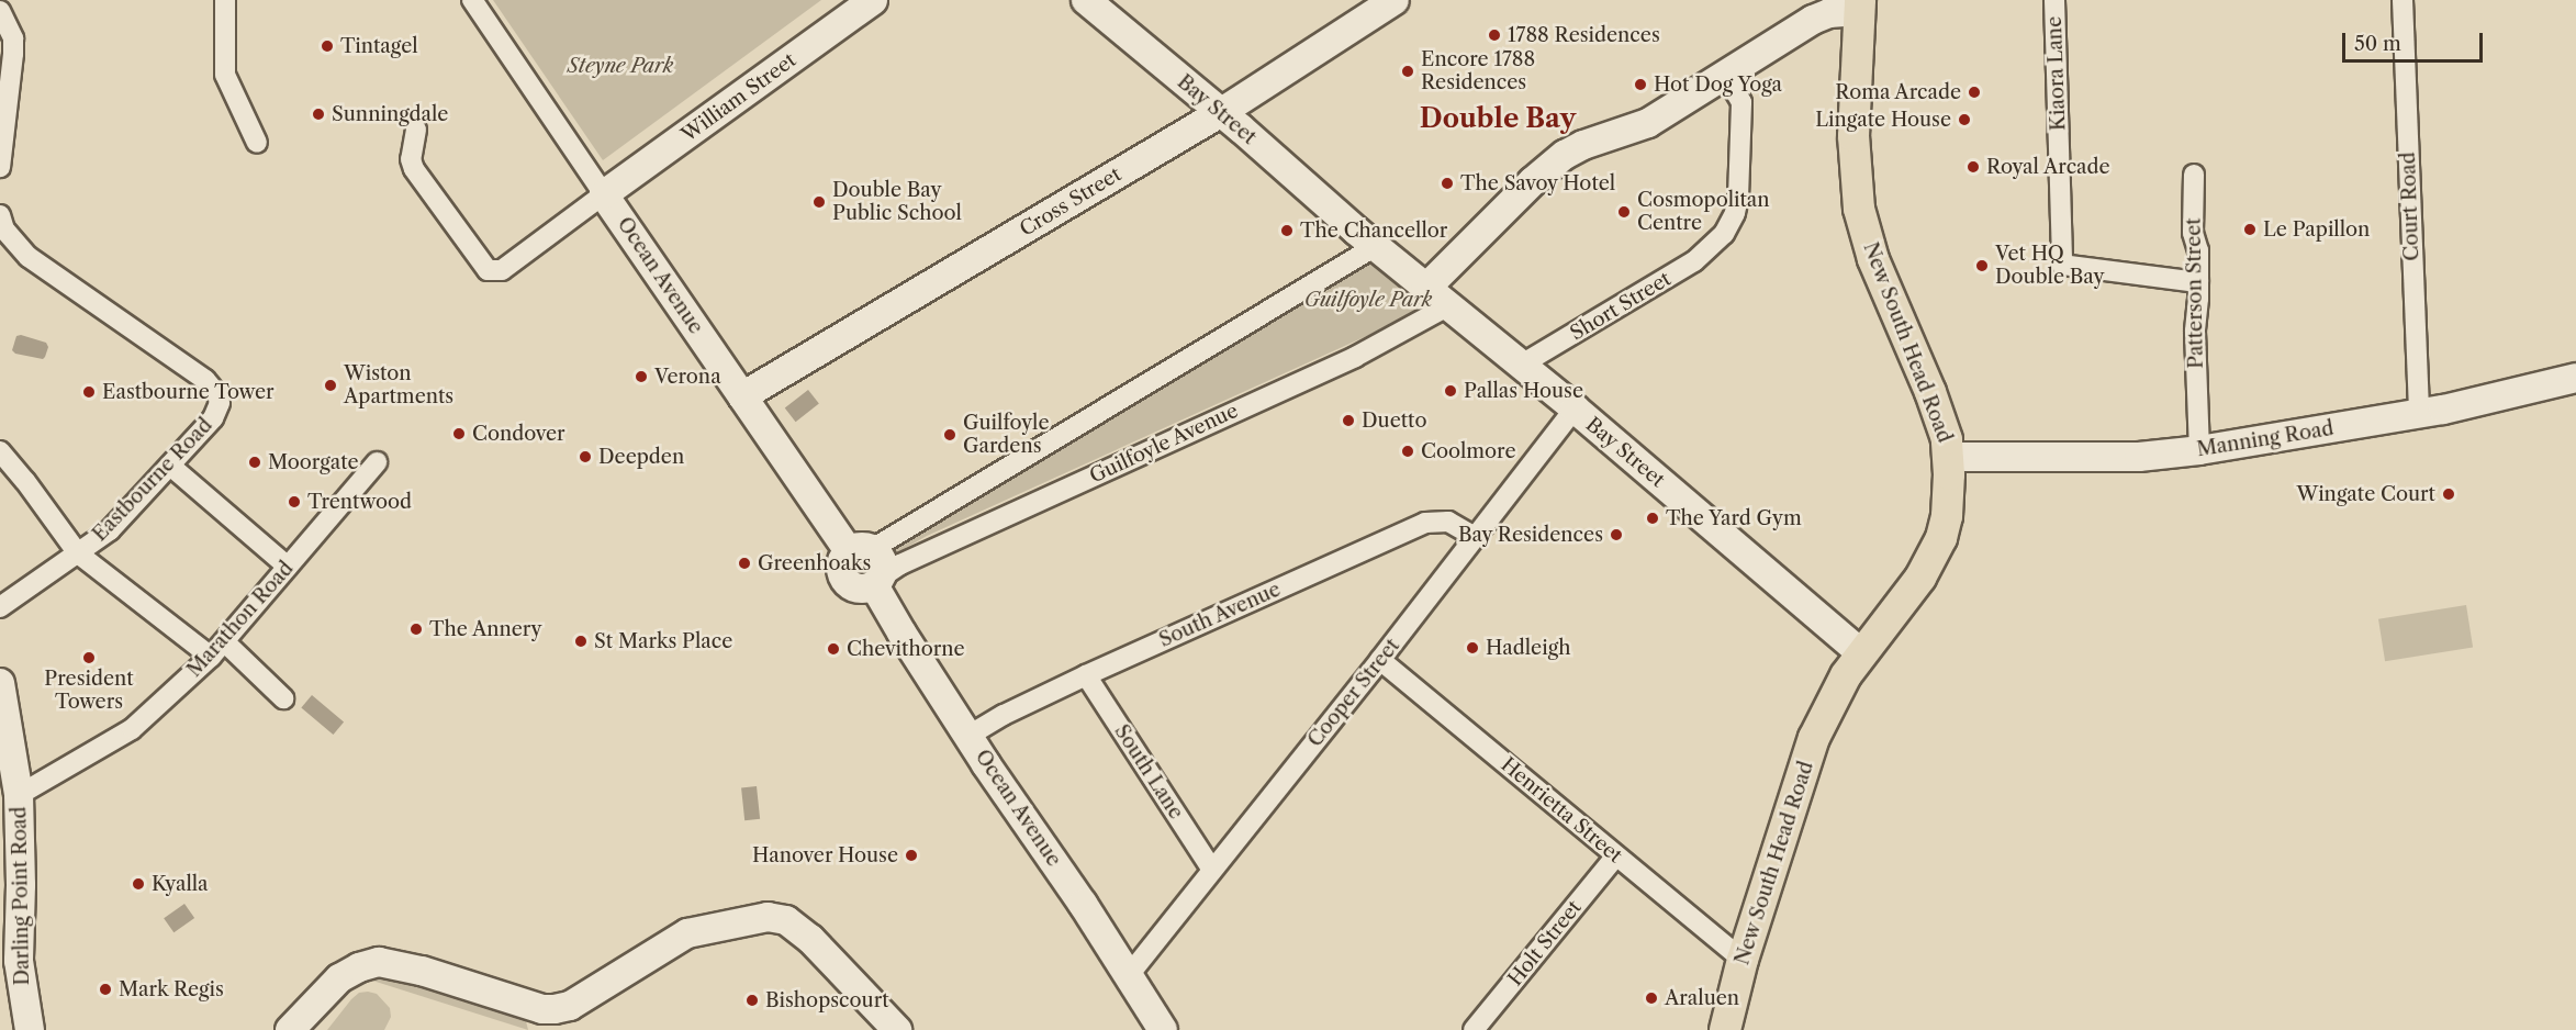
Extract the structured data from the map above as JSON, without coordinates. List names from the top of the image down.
{
  "streets": {
    "main road": ["New South Head Road"],
    "street": [
      "Kiaora Lane",
      "William Street",
      "Bay Street",
      "Cross Street",
      "Court Road",
      "Ocean Avenue",
      "Patterson Street",
      "Short Street",
      "Manning Road",
      "Guilfoyle Avenue",
      "Eastbourne Road",
      "South Avenue",
      "Marathon Road",
      "Cooper Street",
      "South Lane",
      "Henrietta Street",
      "Darling Point Road",
      "Holt Street"
    ]
  },
  "crossings": [
    ["Kiaora Lane", "Patterson Street"],
    ["William Street", "Ocean Avenue"],
    ["Bay Street", "Cross Street"],
    ["Bay Street", "Short Street"],
    ["Bay Street", "New South Head Road"],
    ["Bay Street", "Guilfoyle Avenue"],
    ["Bay Street", "Cooper Street"],
    ["Cross Street", "Ocean Avenue"],
    ["Court Road", "Manning Road"],
    ["Ocean Avenue", "Guilfoyle Avenue"],
    ["Ocean Avenue", "South Avenue"],
    ["Ocean Avenue", "Cooper Street"],
    ["Patterson Street", "Manning Road"],
    ["New South Head Road", "Manning Road"],
    ["New South Head Road", "Henrietta Street"],
    ["South Avenue", "Cooper Street"],
    ["South Avenue", "South Lane"],
    ["Marathon Road", "Darling Point Road"],
    ["Cooper Street", "South Lane"],
    ["Cooper Street", "Henrietta Street"],
    ["Henrietta Street", "Holt Street"]
  ],
  "districts": ["Double Bay"],
  "parks": ["Steyne Park", "Guilfoyle Park"],
  "places": [
    "1788 Residences",
    "Tintagel",
    "Encore 1788 Residences",
    "Hot Dog Yoga",
    "Roma Arcade",
    "Sunningdale",
    "Lingate House",
    "Royal Arcade",
    "The Savoy Hotel",
    "Double Bay Public School",
    "Cosmopolitan Centre",
    "Le Papillon",
    "The Chancellor",
    "Vet HQ Double Bay",
    "Verona",
    "Wiston Apartments",
    "Pallas House",
    "Eastbourne Tower",
    "Duetto",
    "Condover",
    "Guilfoyle Gardens",
    "Coolmore",
    "Deepden",
    "Moorgate",
    "Wingate Court",
    "Trentwood",
    "The Yard Gym",
    "Bay Residences",
    "Greenhoaks",
    "The Annery",
    "St Marks Place",
    "Hadleigh",
    "Chevithorne",
    "President Towers",
    "Hanover House",
    "Kyalla",
    "Mark Regis",
    "Araluen",
    "Bishopscourt"
  ],
  "scale_bar": "50 m"
}
